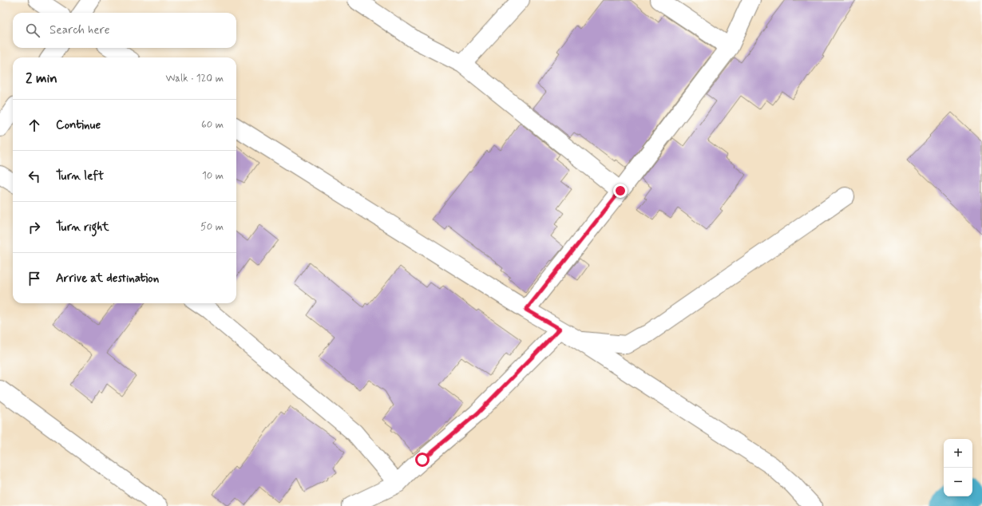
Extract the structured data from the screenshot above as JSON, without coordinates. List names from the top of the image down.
{
  "page": {
    "search": "Search here",
    "heading": ["2 min", "Walk · 120 m"],
    "list": [
      ["Continue", "60 m"],
      ["Turn left", "10 m"],
      ["Turn right", "50 m"],
      "Arrive at destination"
    ],
    "map_buttons": ["+", "−"]
  }
}
